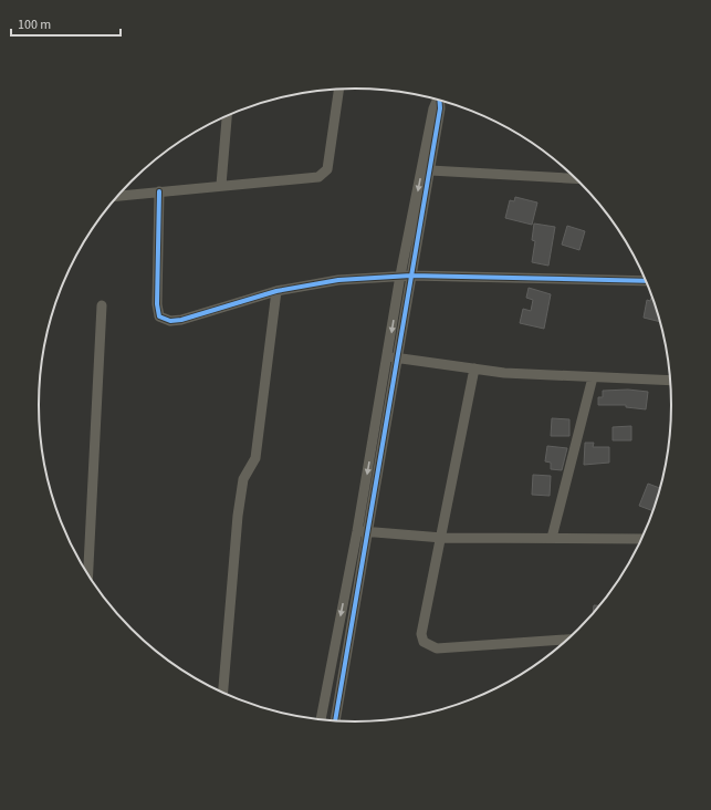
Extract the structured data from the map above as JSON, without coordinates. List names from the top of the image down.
{
  "scale_bar": "100 m"
}
